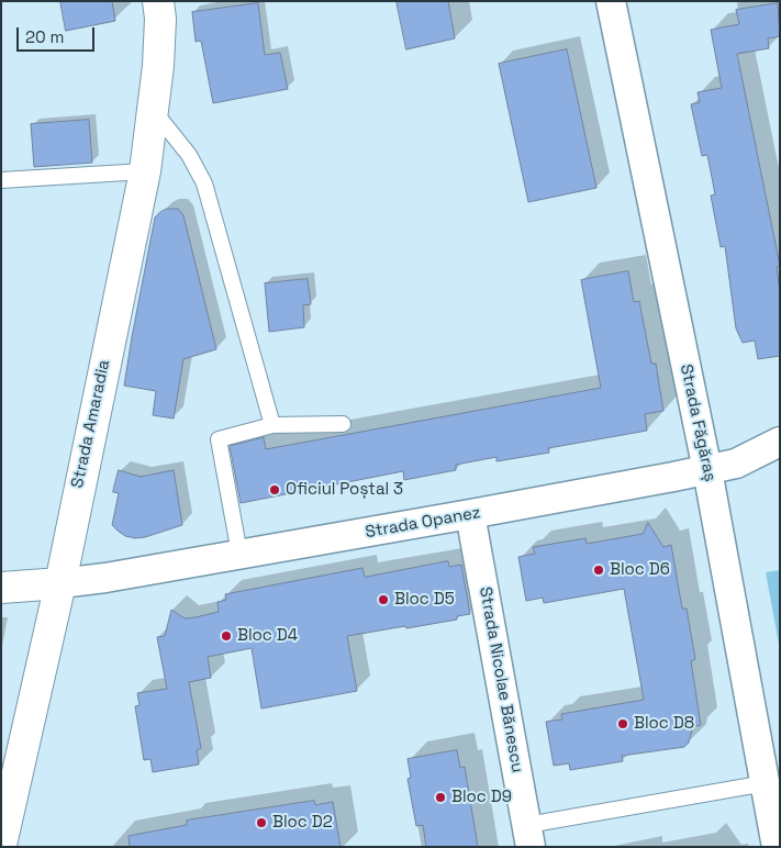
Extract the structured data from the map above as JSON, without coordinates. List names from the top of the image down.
{
  "streets": {
    "main road": ["Strada Amaradia"],
    "street": ["Strada Făgăraș", "Strada Opanez", "Strada Nicolae Bănescu"]
  },
  "crossings": [
    ["Strada Făgăraș", "Strada Opanez"],
    ["Strada Amaradia", "Strada Opanez"],
    ["Strada Opanez", "Strada Nicolae Bănescu"]
  ],
  "places": [
    "Oficiul Poștal 3",
    "Bloc D6",
    "Bloc D5",
    "Bloc D4",
    "Bloc D8",
    "Bloc D9",
    "Bloc D2"
  ],
  "scale_bar": "20 m"
}
